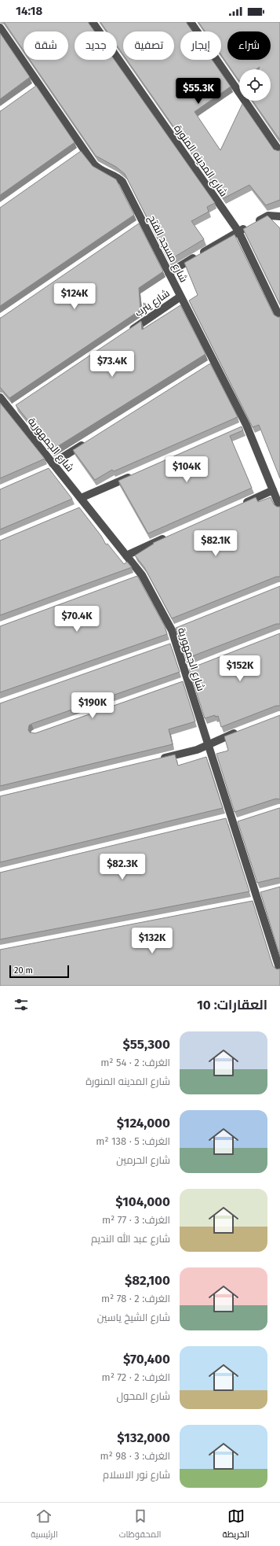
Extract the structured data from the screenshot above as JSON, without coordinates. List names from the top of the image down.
{
  "streets": {
    "street": [
      "شارع المدينه المنورة",
      "شارع مسجد الفتح",
      "شارع يثرب",
      "شارع الجمهورية"
    ]
  },
  "crossings": [
    ["شارع مسجد الفتح", "شارع يثرب"]
  ],
  "scale_bar": "20 m",
  "page": {
    "status": "14:18",
    "chip": [
      "شراء",
      "إيجار",
      "تصفية",
      "جديد",
      "شقة"
    ],
    "price": [
      "$55.3K",
      "$124K",
      "$73.4K",
      "$104K",
      "$82.1K",
      "$70.4K",
      "$152K",
      "$190K",
      "$82.3K",
      "$132K"
    ],
    "scale": "20 m",
    "heading": "العقارات: 10",
    "list": [
      {
        "name": "$55,300",
        "note": "الغرف: 2 · 54 m² · شارع المدينه المنورة"
      },
      {
        "name": "$124,000",
        "note": "الغرف: 5 · 138 m² · شارع الحرمين"
      },
      {
        "name": "$104,000",
        "note": "الغرف: 3 · 77 m² · شارع عبد الله النديم"
      },
      {
        "name": "$82,100",
        "note": "الغرف: 2 · 78 m² · شارع الشيخ ياسين"
      },
      {
        "name": "$70,400",
        "note": "الغرف: 2 · 72 m² · شارع المحول"
      },
      {
        "name": "$132,000",
        "note": "الغرف: 3 · 98 m² · شارع نور الاسلام"
      }
    ],
    "tabs": ["الخريطة", "المحفوظات", "الرئيسية"]
  }
}
